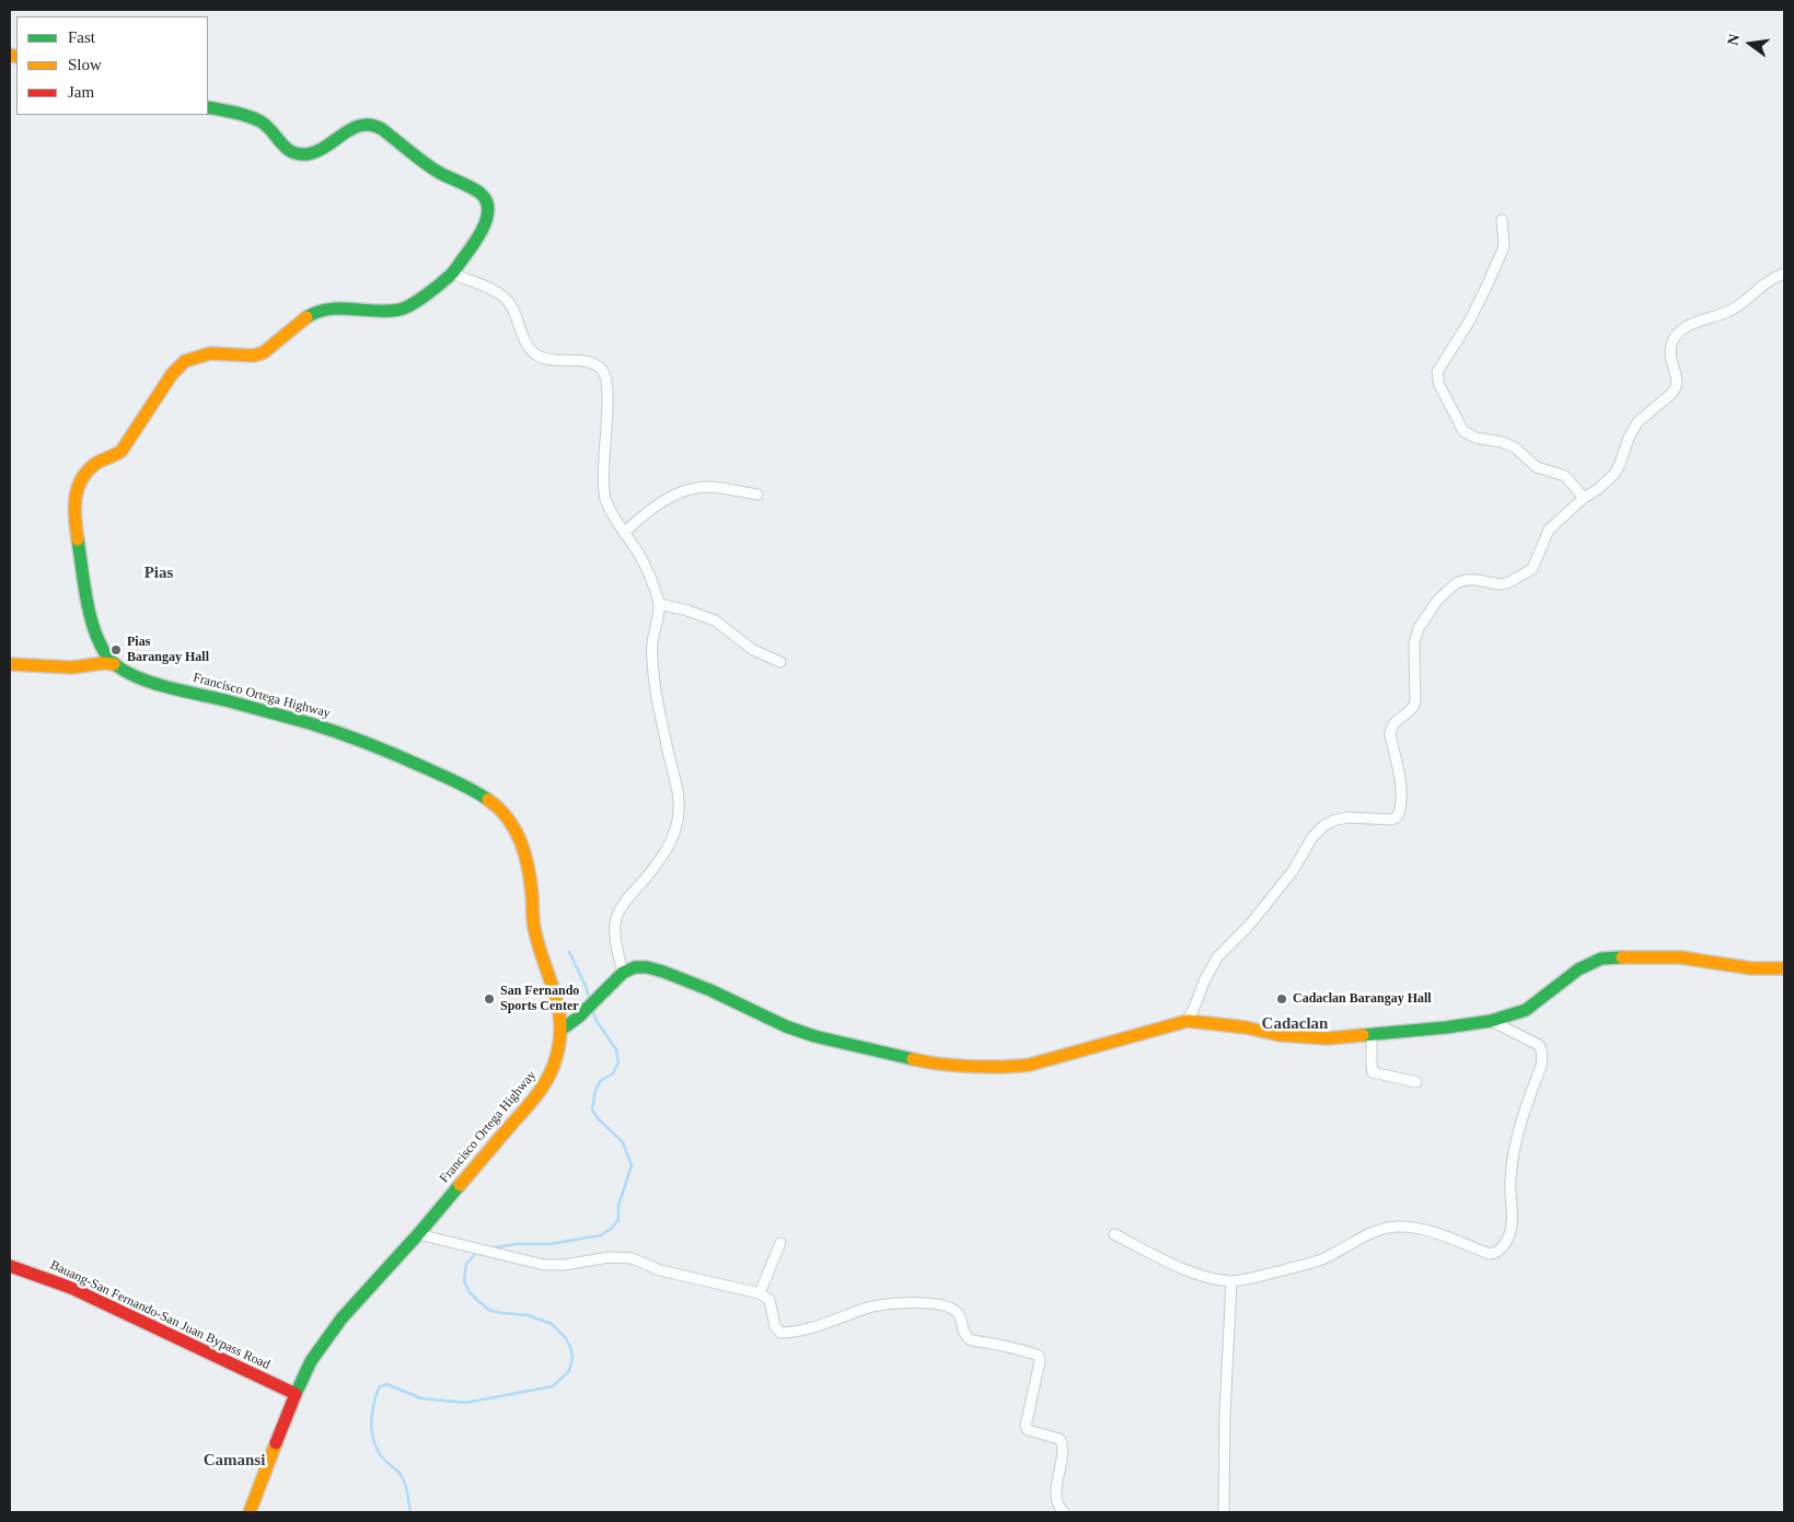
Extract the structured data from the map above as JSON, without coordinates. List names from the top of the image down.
{
  "streets": {
    "main road": ["Francisco Ortega Highway", "Bauang-San Fernando-San Juan Bypass Road"]
  },
  "crossings": [
    ["Francisco Ortega Highway", "Bauang-San Fernando-San Juan Bypass Road"]
  ],
  "districts": ["Pias", "Cadaclan", "Camansi"],
  "places": ["Pias Barangay Hall", "San Fernando Sports Center", "Cadaclan Barangay Hall"],
  "legend": ["Fast", "Slow", "Jam"],
  "north": "left"
}
